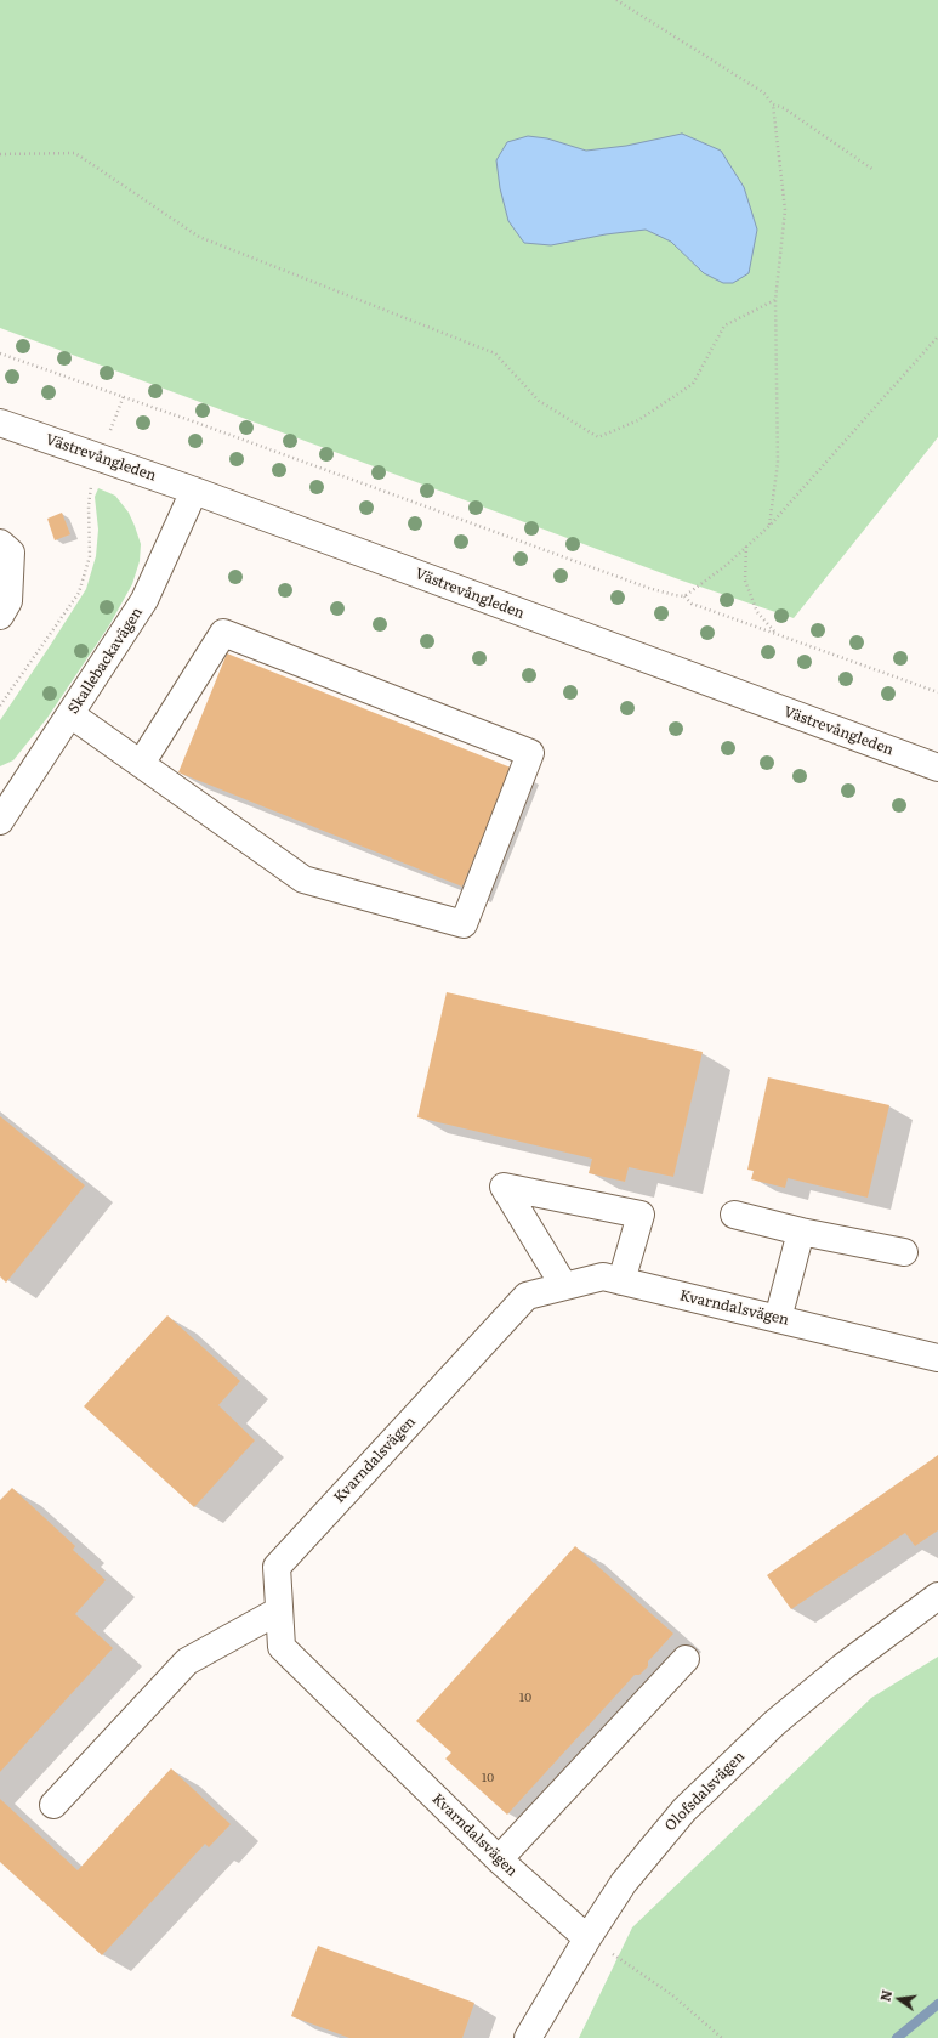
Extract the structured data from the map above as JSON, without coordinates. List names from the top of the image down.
{
  "streets": {
    "street": [
      "Västrevångleden",
      "Skallebackavägen",
      "Kvarndalsvägen",
      "Olofsdalsvägen"
    ]
  },
  "crossings": [
    ["Västrevångleden", "Skallebackavägen"],
    ["Kvarndalsvägen", "Olofsdalsvägen"]
  ],
  "house_numbers": ["10", "10"],
  "north": "left"
}
